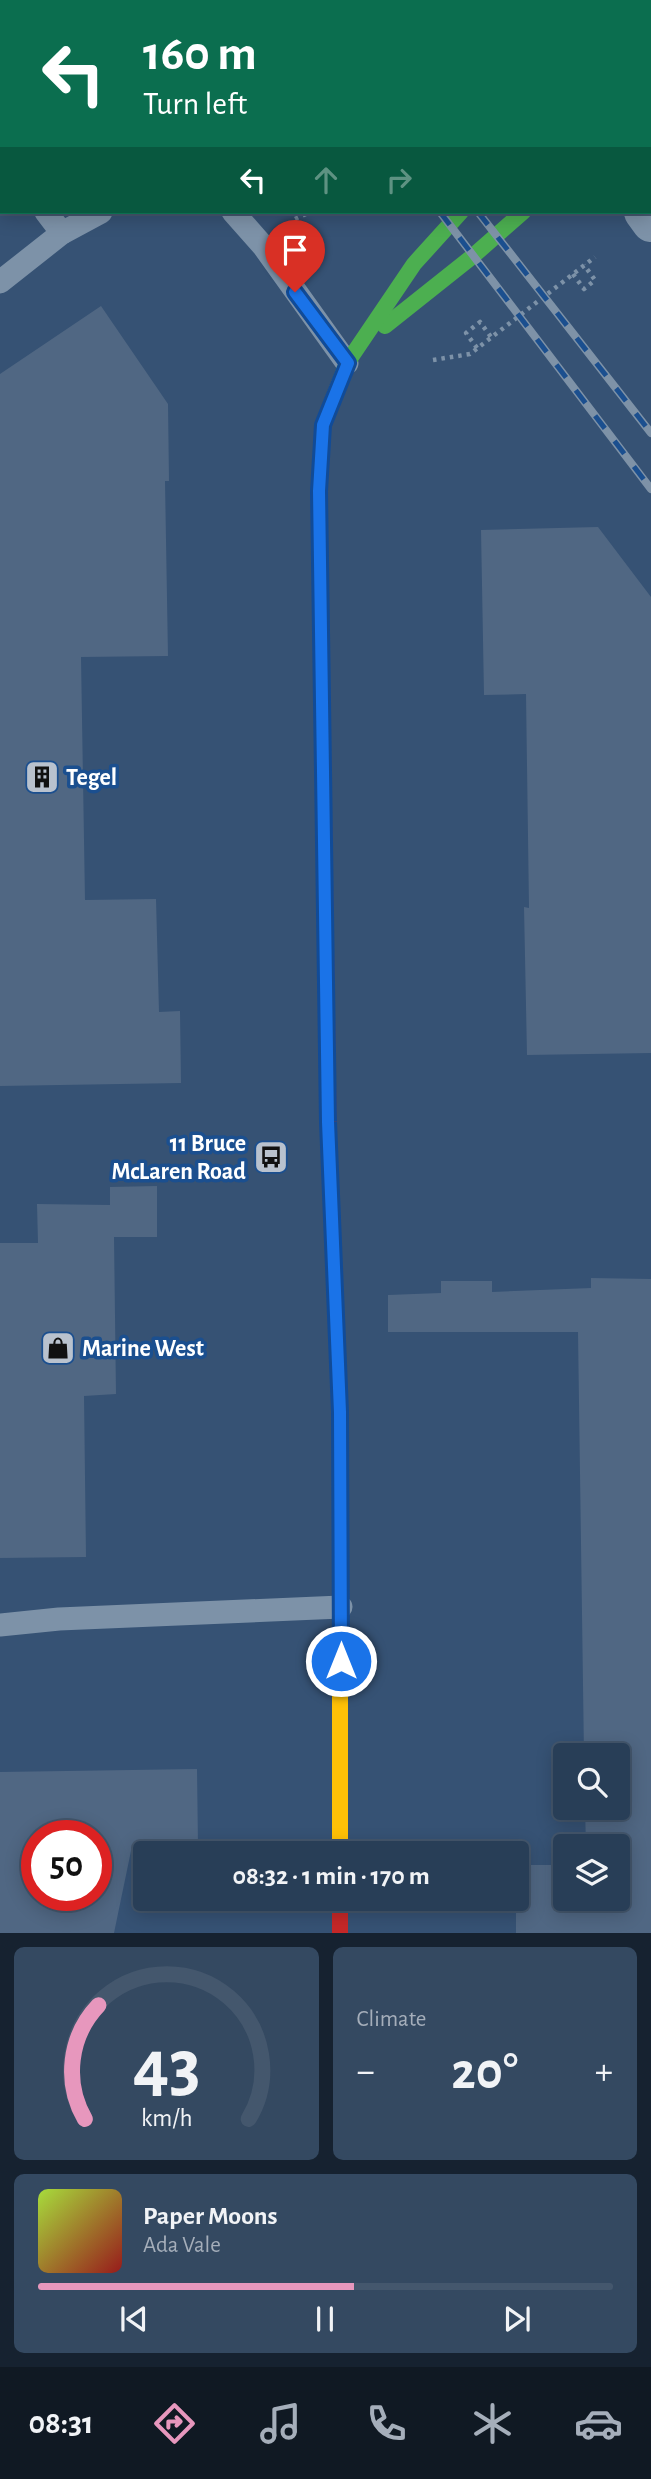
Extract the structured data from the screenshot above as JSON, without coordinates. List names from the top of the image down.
{
  "places": {
    "building": ["Tegel"],
    "bus stop": ["11 Bruce McLaren Road"],
    "shop": ["Marine West"]
  },
  "page": {
    "turn": ["160 m", "Turn left"],
    "limit": "50",
    "trip": "08:32 · 1 min · 170 m",
    "tile": "Climate",
    "heat": ["−", "20°", "+"],
    "song": ["Paper Moons", "Ada Vale"],
    "tabs": "08:31",
    "gauge": ["43", "km/h"]
  }
}
